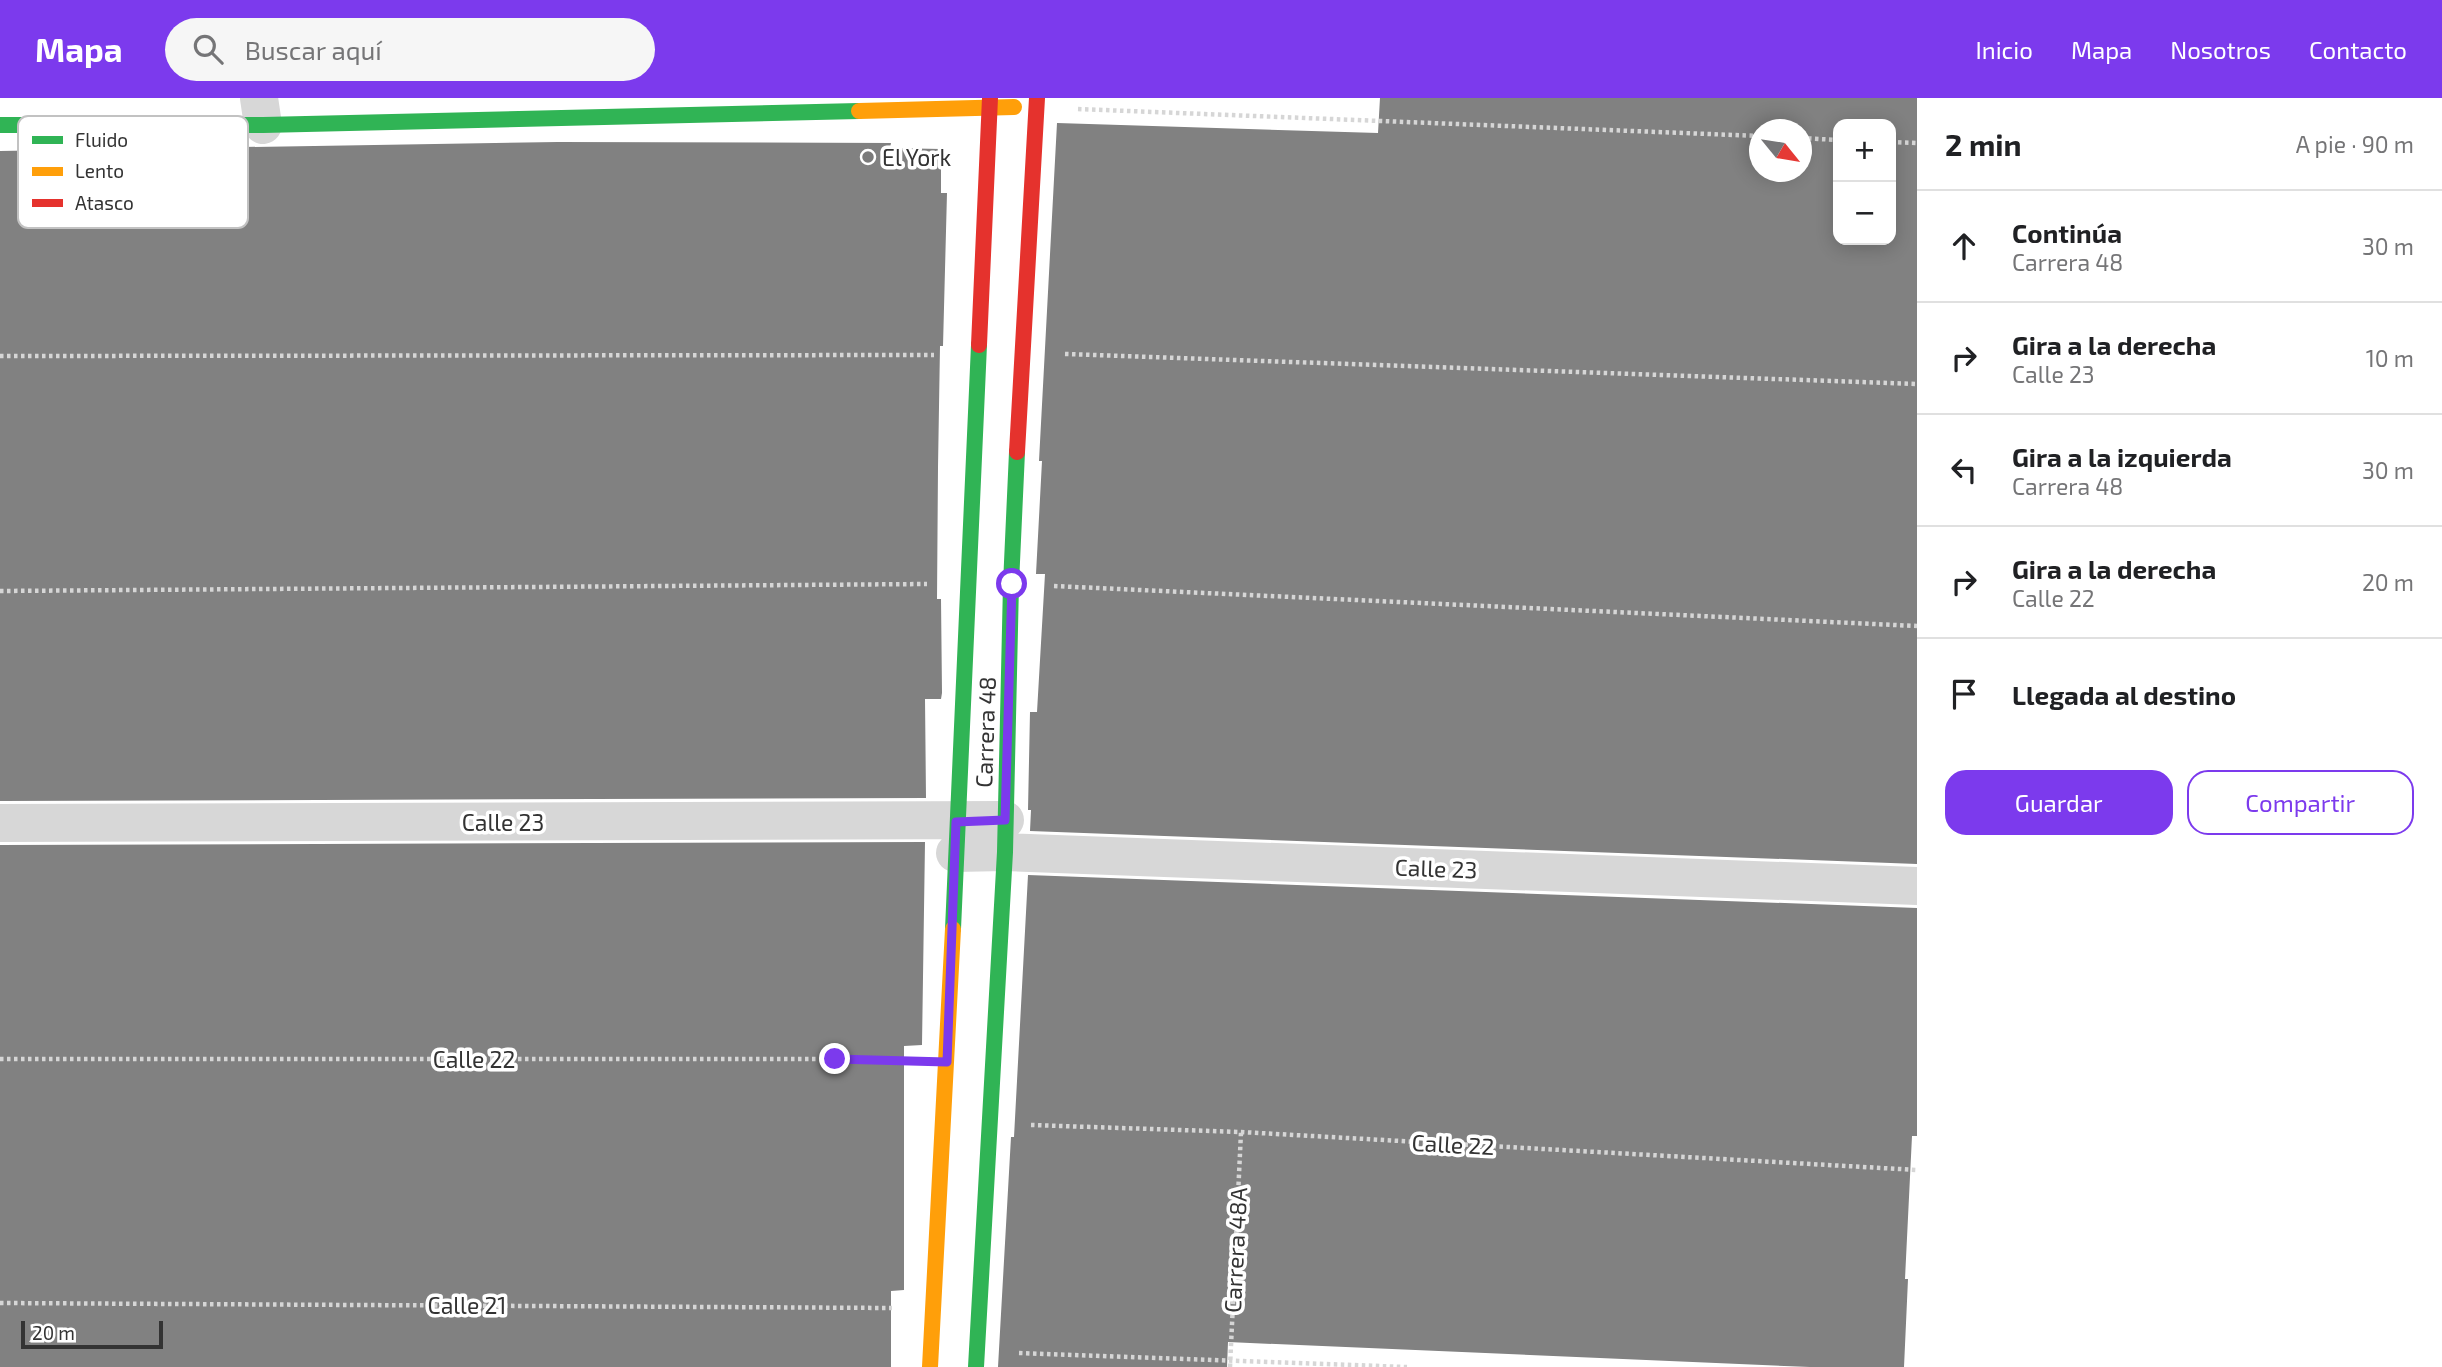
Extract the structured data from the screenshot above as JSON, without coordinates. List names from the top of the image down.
{
  "streets": {
    "street": ["Carrera 48", "Calle 23"],
    "path": ["Calle 22", "Carrera 48A", "Calle 21"]
  },
  "crossings": [
    ["Carrera 48", "Calle 23"],
    ["Carrera 48", "Calle 22"],
    ["Carrera 48", "Calle 21"],
    ["Calle 22", "Carrera 48A"]
  ],
  "places": ["El York"],
  "legend": ["Fluido", "Lento", "Atasco"],
  "scale_bar": "20 m",
  "north": "bottom right",
  "page": {
    "header": "Mapa",
    "search": "Buscar aquí",
    "nav": [
      "Inicio",
      "Mapa",
      "Nosotros",
      "Contacto"
    ],
    "heading": ["2 min", "A pie · 90 m"],
    "map_buttons": ["+", "−"],
    "list": [
      ["Continúa", "Carrera 48", "30 m"],
      ["Gira a la derecha", "Calle 23", "10 m"],
      ["Gira a la izquierda", "Carrera 48", "30 m"],
      ["Gira a la derecha", "Calle 22", "20 m"],
      "Llegada al destino"
    ],
    "buttons": ["Guardar", "Compartir"],
    "scale": "20 m"
  }
}
